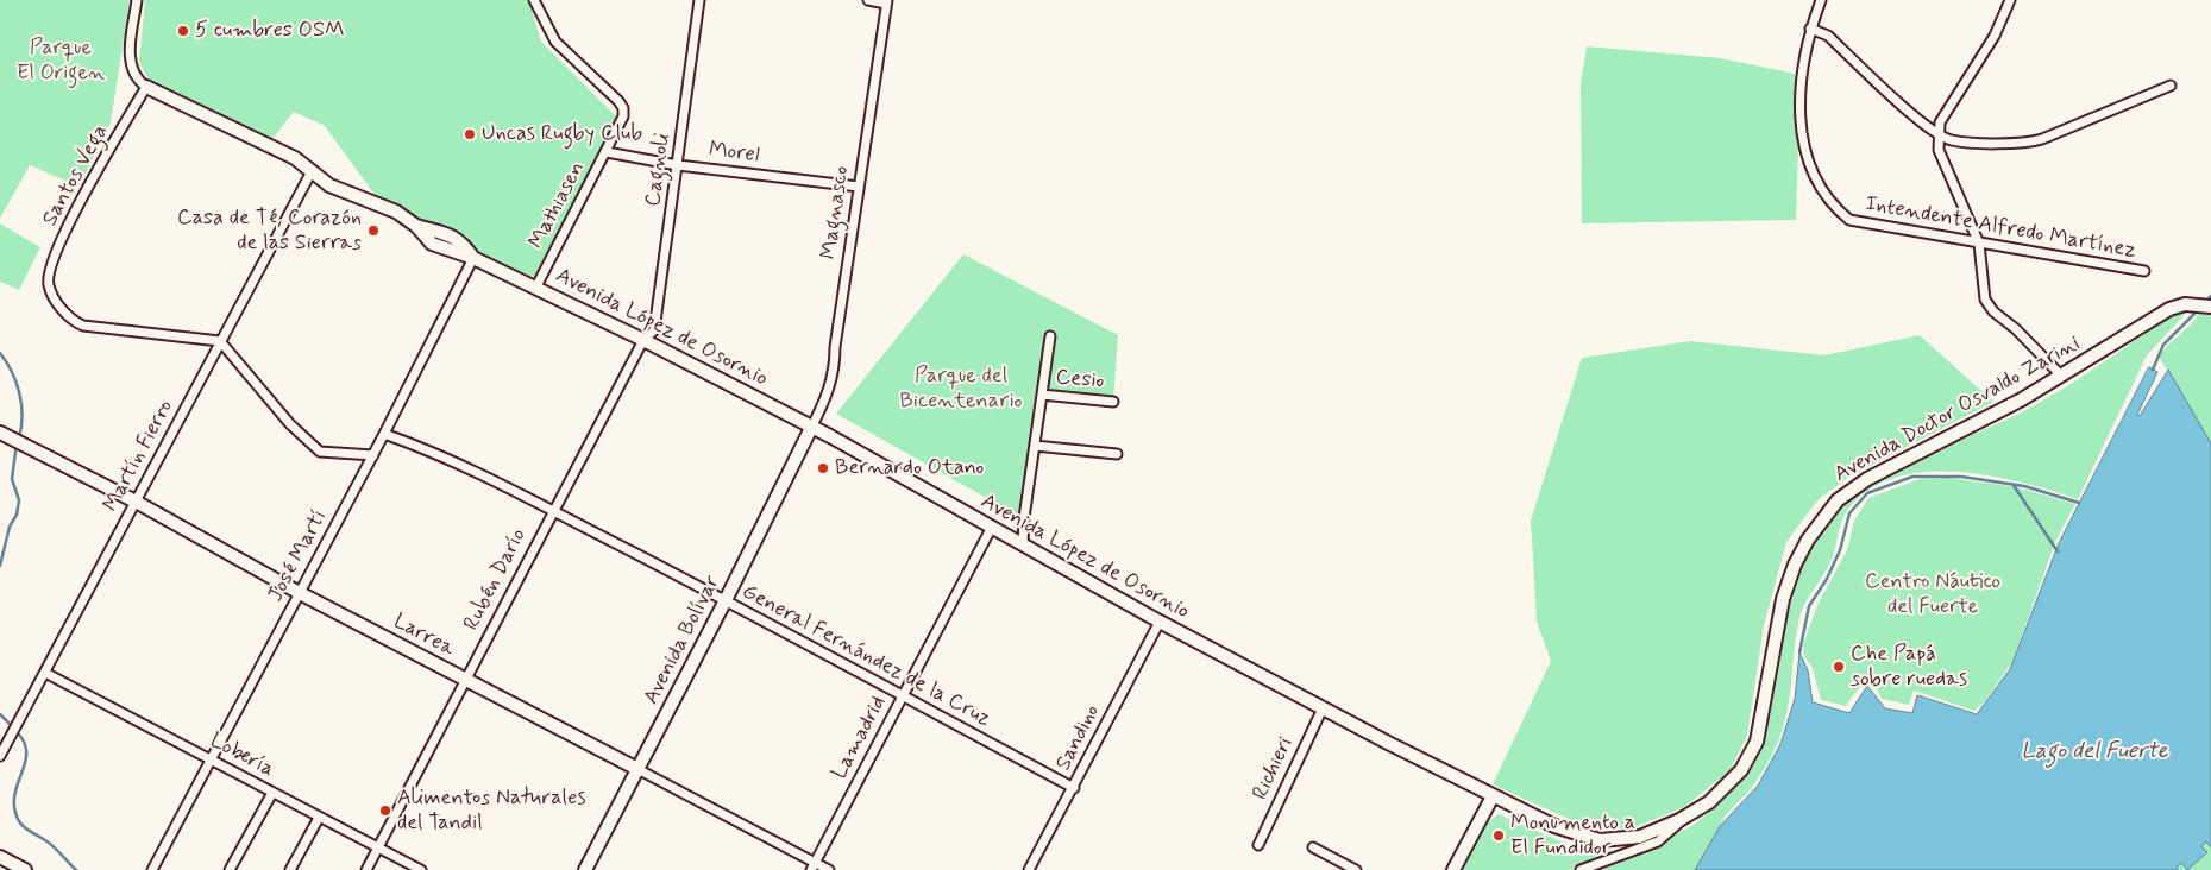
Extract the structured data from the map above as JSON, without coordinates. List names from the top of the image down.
{
  "streets": {
    "main road": [
      "Avenida López de Osornio",
      "Avenida Doctor Osvaldo Zarini",
      "Larrea",
      "Avenida Bolívar"
    ],
    "street": [
      "Morel",
      "Cagnoli",
      "Santos Vega",
      "Mathiasen",
      "Magnasco",
      "Intendente Alfredo Martínez",
      "Cesio",
      "Martín Fierro",
      "José Martí",
      "Rubén Darío",
      "General Fernández de la Cruz",
      "Lamadrid",
      "Sandino",
      "Lobería",
      "Richieri"
    ]
  },
  "crossings": [
    ["Morel", "Cagnoli"],
    ["Morel", "Mathiasen"],
    ["Morel", "Magnasco"],
    ["Cagnoli", "Avenida López de Osornio"],
    ["Cagnoli", "Rubén Darío"],
    ["Santos Vega", "Avenida López de Osornio"],
    ["Santos Vega", "Martín Fierro"],
    ["Mathiasen", "Avenida López de Osornio"],
    ["Magnasco", "Avenida López de Osornio"],
    ["Magnasco", "Avenida Bolívar"],
    ["Avenida López de Osornio", "Avenida Doctor Osvaldo Zarini"],
    ["Avenida López de Osornio", "Martín Fierro"],
    ["Avenida López de Osornio", "José Martí"],
    ["Avenida López de Osornio", "Rubén Darío"],
    ["Avenida López de Osornio", "Avenida Bolívar"],
    ["Avenida López de Osornio", "Lamadrid"],
    ["Avenida López de Osornio", "Sandino"],
    ["Avenida López de Osornio", "Richieri"],
    ["Martín Fierro", "Larrea"],
    ["Martín Fierro", "Lobería"],
    ["José Martí", "Larrea"],
    ["José Martí", "General Fernández de la Cruz"],
    ["José Martí", "Lobería"],
    ["Rubén Darío", "Larrea"],
    ["Rubén Darío", "General Fernández de la Cruz"],
    ["Rubén Darío", "Lobería"],
    ["Larrea", "Avenida Bolívar"],
    ["Larrea", "Lamadrid"],
    ["Avenida Bolívar", "General Fernández de la Cruz"],
    ["General Fernández de la Cruz", "Lamadrid"],
    ["General Fernández de la Cruz", "Sandino"]
  ],
  "water": ["Lago del Fuerte"],
  "parks": ["Parque El Origen", "Parque del Bicentenario", "Centro Náutico del Fuerte"],
  "places": [
    "5 cumbres OSM",
    "Uncas Rugby Club",
    "Casa de Té, Corazón de las Sierras",
    "Bernardo Otano",
    "Che Papá sobre ruedas",
    "Alimentos Naturales del Tandil",
    "Monumento a El Fundidor"
  ]
}
